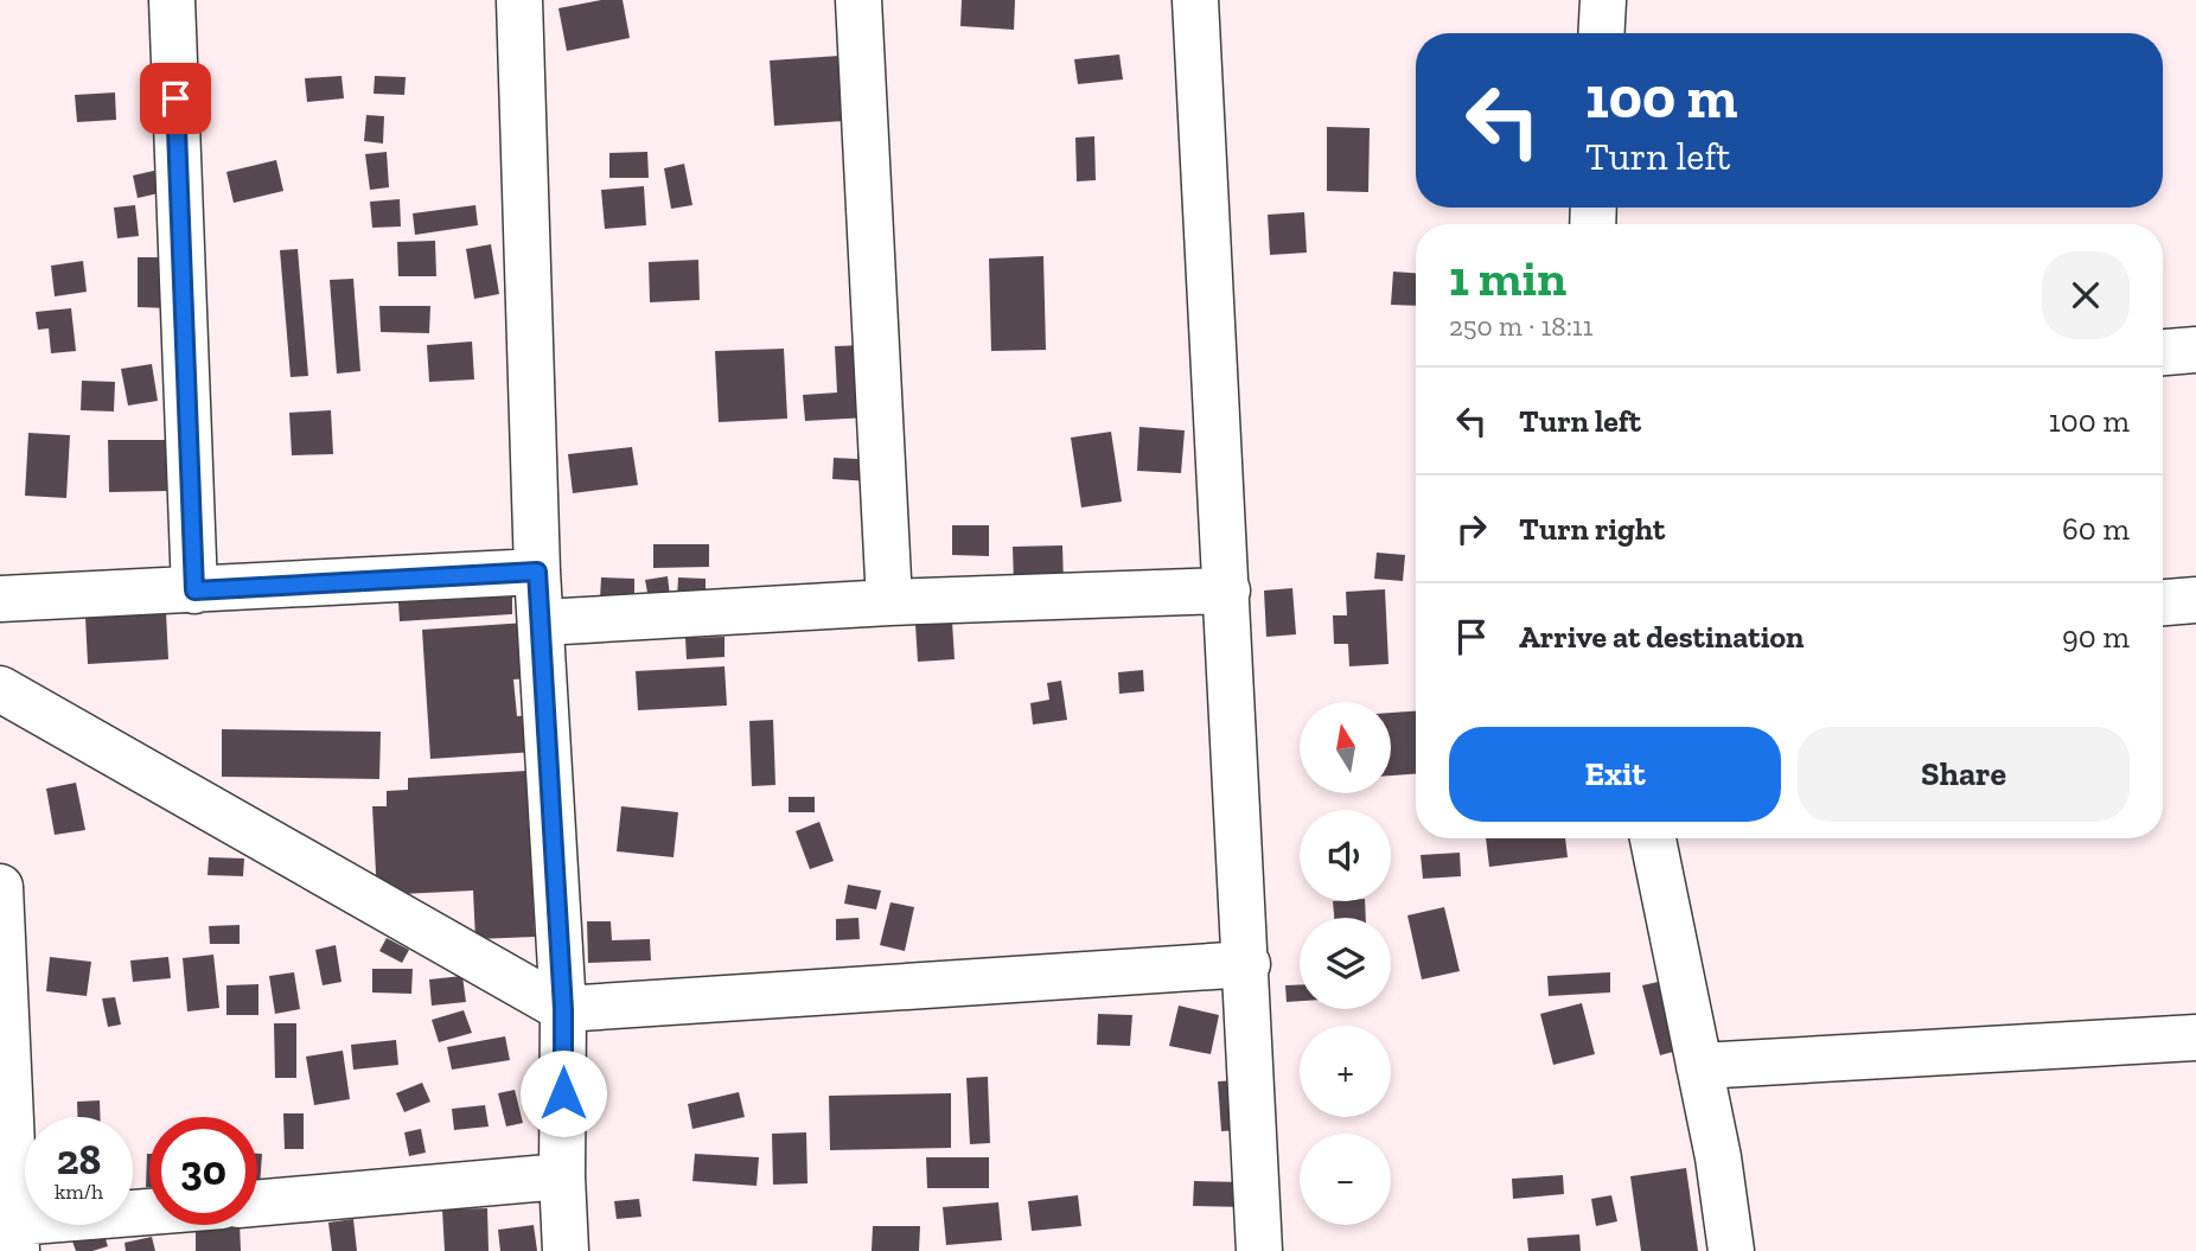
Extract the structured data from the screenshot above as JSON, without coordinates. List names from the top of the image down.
{
  "north": "top",
  "page": {
    "turn": ["100 m", "Turn left"],
    "heading": ["1 min", "250 m · 18:11"],
    "list": [
      {
        "name": "Turn left",
        "value": "100 m"
      },
      {
        "name": "Turn right",
        "value": "60 m"
      },
      {
        "name": "Arrive at destination",
        "value": "90 m"
      }
    ],
    "map_buttons": ["+", "−"],
    "buttons": ["Exit", "Share"],
    "speed": "28 km/h",
    "limit": "30"
  }
}
